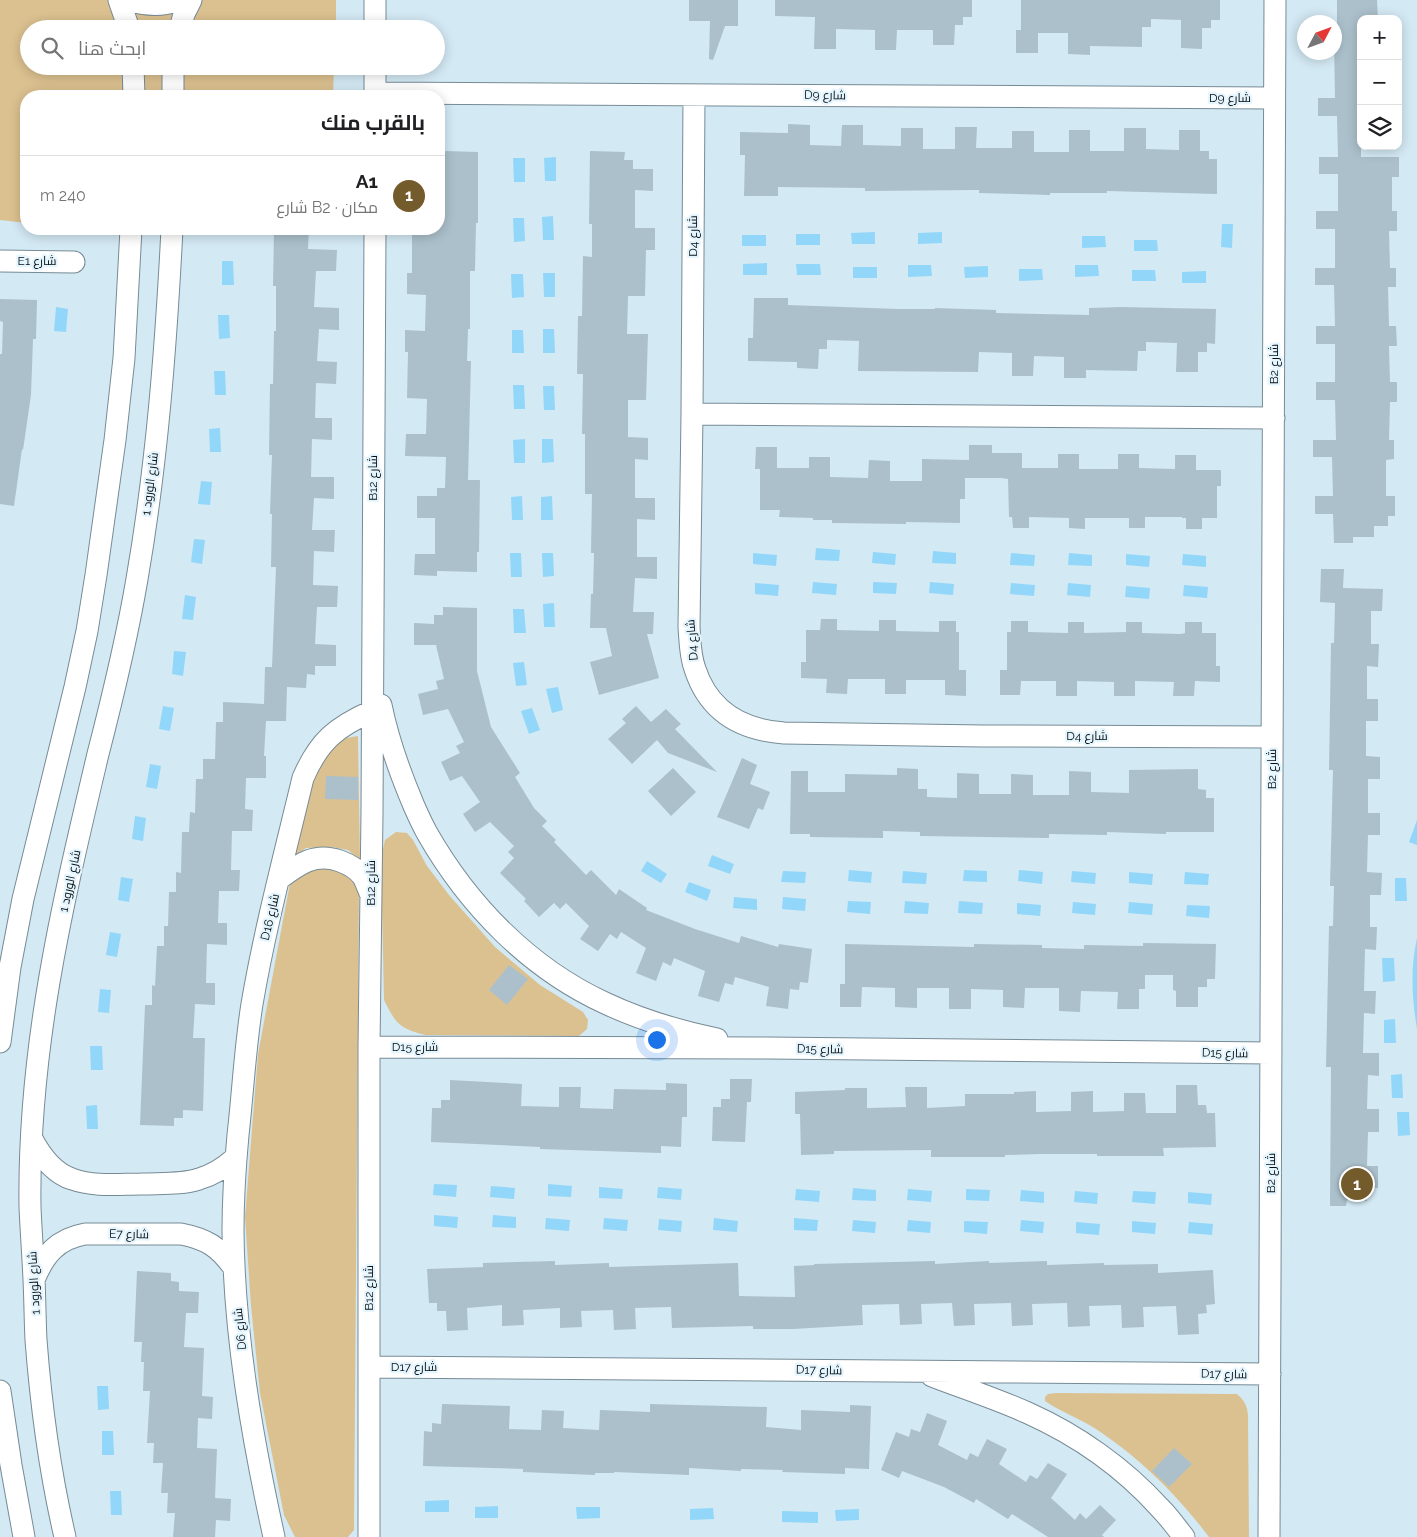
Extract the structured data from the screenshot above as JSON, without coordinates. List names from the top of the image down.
{
  "streets": {
    "street": [
      "D9 شارع",
      "D4 شارع",
      "E1 شارع",
      "B2 شارع",
      "B12 شارع",
      "شارع الورود 1",
      "D16 شارع",
      "D15 شارع",
      "E7 شارع",
      "D6 شارع",
      "D17 شارع"
    ]
  },
  "crossings": [
    ["D9 شارع", "D4 شارع"],
    ["D9 شارع", "B2 شارع"],
    ["D4 شارع", "B2 شارع"],
    ["B2 شارع", "D15 شارع"],
    ["B2 شارع", "D17 شارع"],
    ["B12 شارع", "D16 شارع"],
    ["B12 شارع", "D15 شارع"],
    ["B12 شارع", "D17 شارع"],
    ["شارع الورود 1", "E7 شارع"],
    ["D16 شارع", "D6 شارع"],
    ["E7 شارع", "D6 شارع"]
  ],
  "north": "top right",
  "page": {
    "map_buttons": ["+", "−"],
    "search": "ابحث هنا",
    "heading": "بالقرب منك",
    "list": [
      {
        "mark": "1",
        "name": "A1",
        "note": "مكان · B2 شارع",
        "value": "240 m"
      }
    ],
    "pins": "1"
  }
}
